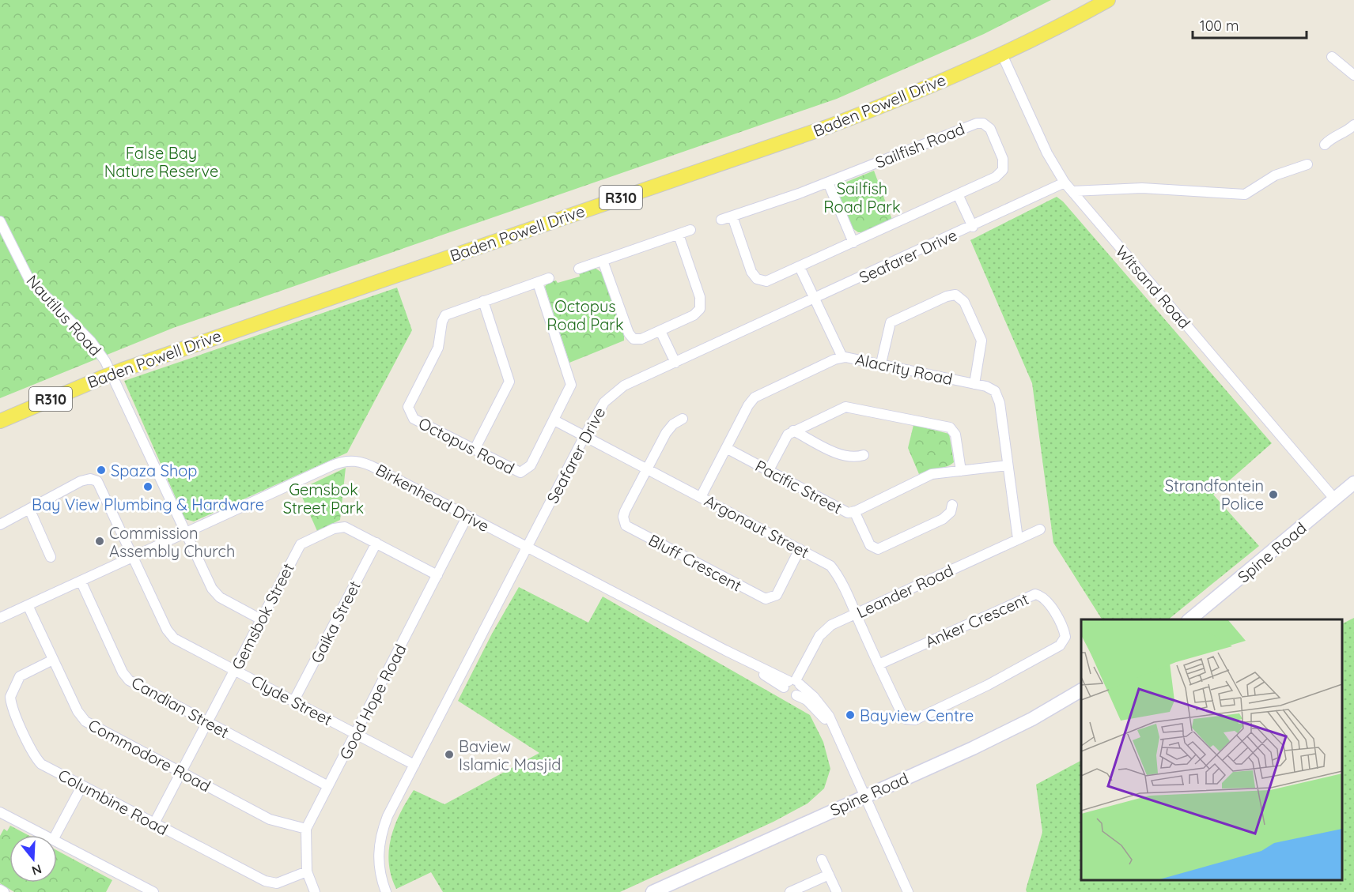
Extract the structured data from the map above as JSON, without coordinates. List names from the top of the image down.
{
  "streets": {
    "main road": ["Baden Powell Drive", "R310", "Spine Road"],
    "street": [
      "Sailfish Road",
      "Seafarer Drive",
      "Witsand Road",
      "Nautilus Road",
      "Alacrity Road",
      "Octopus Road",
      "Pacific Street",
      "Birkenhead Drive",
      "Argonaut Street",
      "Bluff Crescent",
      "Leander Road",
      "Gemsbok Street",
      "Anker Crescent",
      "Gaika Street",
      "Clyde Street",
      "Good Hope Road",
      "Candian Street",
      "Commodore Road",
      "Columbine Road"
    ]
  },
  "crossings": [
    ["Baden Powell Drive", "Witsand Road"],
    ["Seafarer Drive", "Witsand Road"],
    ["Seafarer Drive", "Birkenhead Drive"],
    ["Seafarer Drive", "Argonaut Street"],
    ["Seafarer Drive", "Clyde Street"],
    ["Witsand Road", "Spine Road"],
    ["Nautilus Road", "Birkenhead Drive"],
    ["Nautilus Road", "Gemsbok Street"],
    ["Alacrity Road", "Pacific Street"],
    ["Alacrity Road", "Argonaut Street"],
    ["Alacrity Road", "Leander Road"],
    ["Octopus Road", "Argonaut Street"],
    ["Birkenhead Drive", "Spine Road"],
    ["Birkenhead Drive", "Leander Road"],
    ["Birkenhead Drive", "Clyde Street"],
    ["Birkenhead Drive", "Good Hope Road"],
    ["Birkenhead Drive", "Candian Street"],
    ["Birkenhead Drive", "Commodore Road"],
    ["Argonaut Street", "Bluff Crescent"],
    ["Argonaut Street", "Leander Road"],
    ["Argonaut Street", "Anker Crescent"],
    ["Gemsbok Street", "Gaika Street"],
    ["Gemsbok Street", "Clyde Street"],
    ["Gemsbok Street", "Good Hope Road"],
    ["Gemsbok Street", "Candian Street"],
    ["Gemsbok Street", "Commodore Road"],
    ["Gemsbok Street", "Columbine Road"],
    ["Gaika Street", "Clyde Street"],
    ["Clyde Street", "Good Hope Road"],
    ["Good Hope Road", "Candian Street"],
    ["Good Hope Road", "Commodore Road"],
    ["Good Hope Road", "Columbine Road"],
    ["Commodore Road", "Columbine Road"]
  ],
  "parks": [
    "False Bay Nature Reserve",
    "Sailfish Road Park",
    "Octopus Road Park",
    "Gemsbok Street Park"
  ],
  "places": [
    "Spaza Shop",
    "Bay View Plumbing & Hardware",
    "Strandfontein Police",
    "Commission Assembly Church",
    "Bayview Centre",
    "Baview Islamic Masjid"
  ],
  "scale_bar": "100 m",
  "north": "bottom"
}
